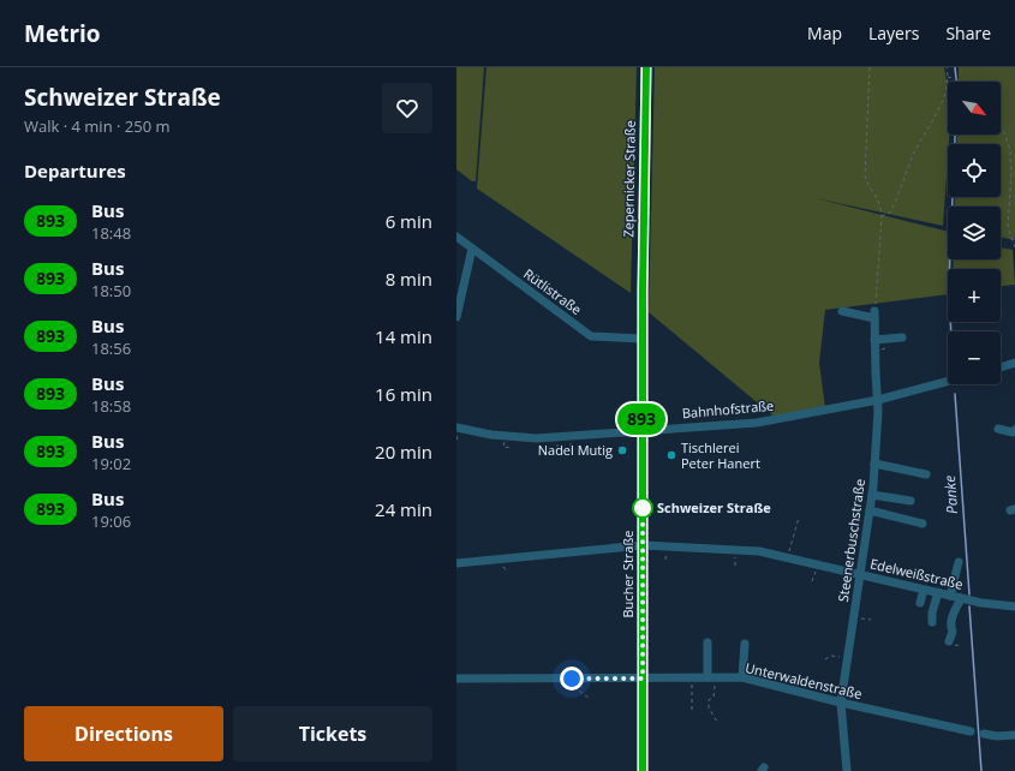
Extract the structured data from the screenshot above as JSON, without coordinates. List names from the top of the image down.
{
  "streets": {
    "main road": ["Zepernicker Straße", "Bucher Straße"],
    "street": [
      "Rütlistraße",
      "Bahnhofstraße",
      "Steenerbuschstraße",
      "Edelweißstraße",
      "Unterwaldenstraße"
    ]
  },
  "crossings": [
    ["Zepernicker Straße", "Bucher Straße"],
    ["Rütlistraße", "Bucher Straße"],
    ["Bahnhofstraße", "Steenerbuschstraße"],
    ["Bahnhofstraße", "Bucher Straße"],
    ["Steenerbuschstraße", "Edelweißstraße"],
    ["Steenerbuschstraße", "Unterwaldenstraße"],
    ["Bucher Straße", "Edelweißstraße"],
    ["Bucher Straße", "Unterwaldenstraße"]
  ],
  "water": ["Panke"],
  "places": ["Nadel Mutig", "Tischlerei Peter Hanert", "Schweizer Straße"],
  "lines": ["bus line 893"],
  "north": "bottom right",
  "page": {
    "header": "Metrio",
    "nav": ["Map", "Layers", "Share"],
    "heading": [
      ["Schweizer Straße", "Walk · 4 min · 250 m"],
      "Departures"
    ],
    "on_map": "893",
    "map_buttons": ["+", "−"],
    "list": [
      {
        "mark": "893",
        "name": "Bus",
        "note": "18:48",
        "value": "6 min"
      },
      {
        "mark": "893",
        "name": "Bus",
        "note": "18:50",
        "value": "8 min"
      },
      {
        "mark": "893",
        "name": "Bus",
        "note": "18:56",
        "value": "14 min"
      },
      {
        "mark": "893",
        "name": "Bus",
        "note": "18:58",
        "value": "16 min"
      },
      {
        "mark": "893",
        "name": "Bus",
        "note": "19:02",
        "value": "20 min"
      },
      {
        "mark": "893",
        "name": "Bus",
        "note": "19:06",
        "value": "24 min"
      }
    ],
    "buttons": ["Directions", "Tickets"]
  }
}
